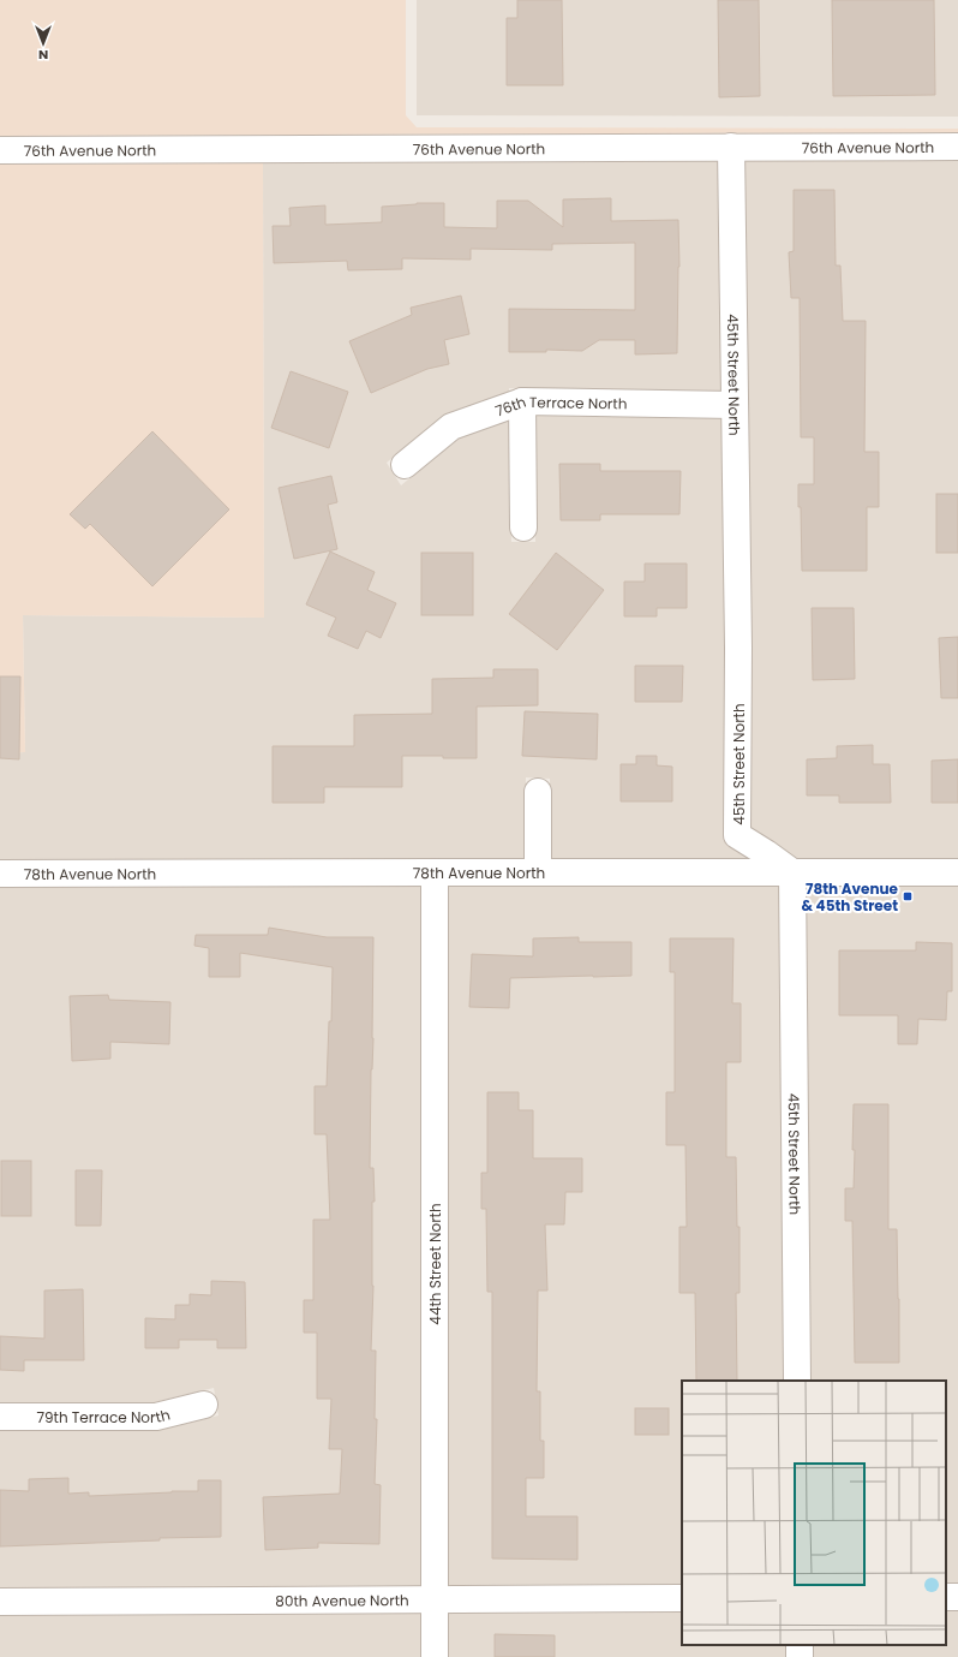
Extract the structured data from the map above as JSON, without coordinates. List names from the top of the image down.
{
  "streets": {
    "street": [
      "76th Avenue North",
      "45th Street North",
      "76th Terrace North",
      "78th Avenue North",
      "44th Street North",
      "79th Terrace North",
      "80th Avenue North"
    ]
  },
  "crossings": [
    ["76th Avenue North", "45th Street North"],
    ["45th Street North", "76th Terrace North"],
    ["45th Street North", "78th Avenue North"],
    ["78th Avenue North", "44th Street North"],
    ["44th Street North", "80th Avenue North"]
  ],
  "places": {
    "transit": ["78th Avenue & 45th Street"]
  },
  "north": "bottom"
}
